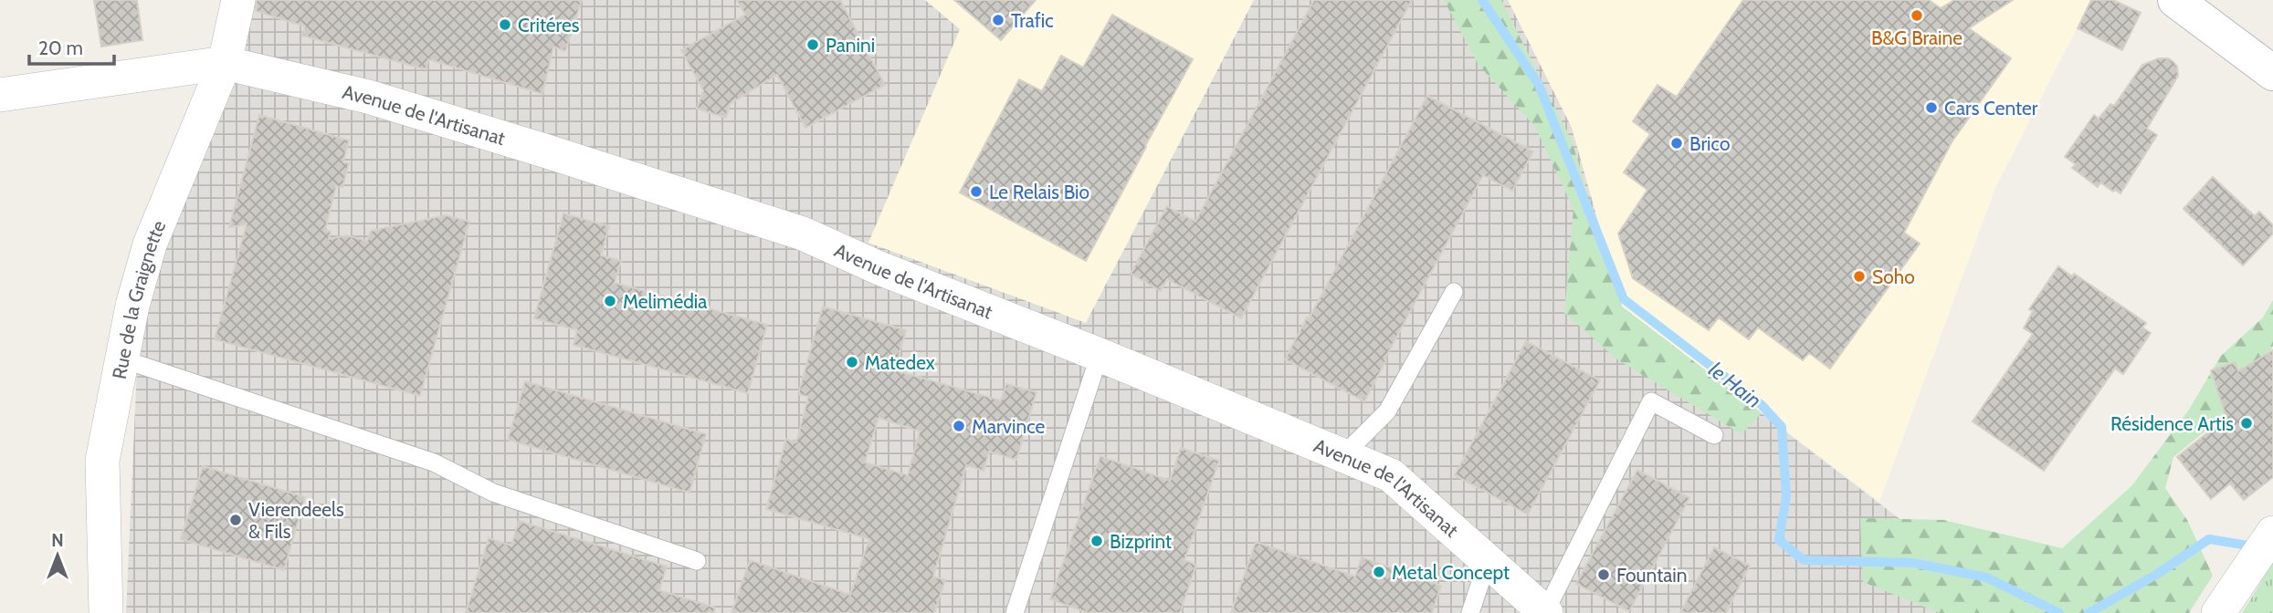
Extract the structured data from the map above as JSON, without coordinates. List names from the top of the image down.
{
  "streets": {
    "street": ["Avenue de l'Artisanat", "Rue de la Graignette"]
  },
  "crossings": [
    ["Avenue de l'Artisanat", "Rue de la Graignette"]
  ],
  "water": ["le Hain"],
  "places": [
    "B&G Braine",
    "Trafic",
    "Critéres",
    "Panini",
    "Cars Center",
    "Brico",
    "Le Relais Bio",
    "Soho",
    "Melimédia",
    "Matedex",
    "Résidence Artis",
    "Marvince",
    "Vierendeels & Fils",
    "Bizprint",
    "Metal Concept",
    "Fountain"
  ],
  "scale_bar": "20 m",
  "north": "top"
}
